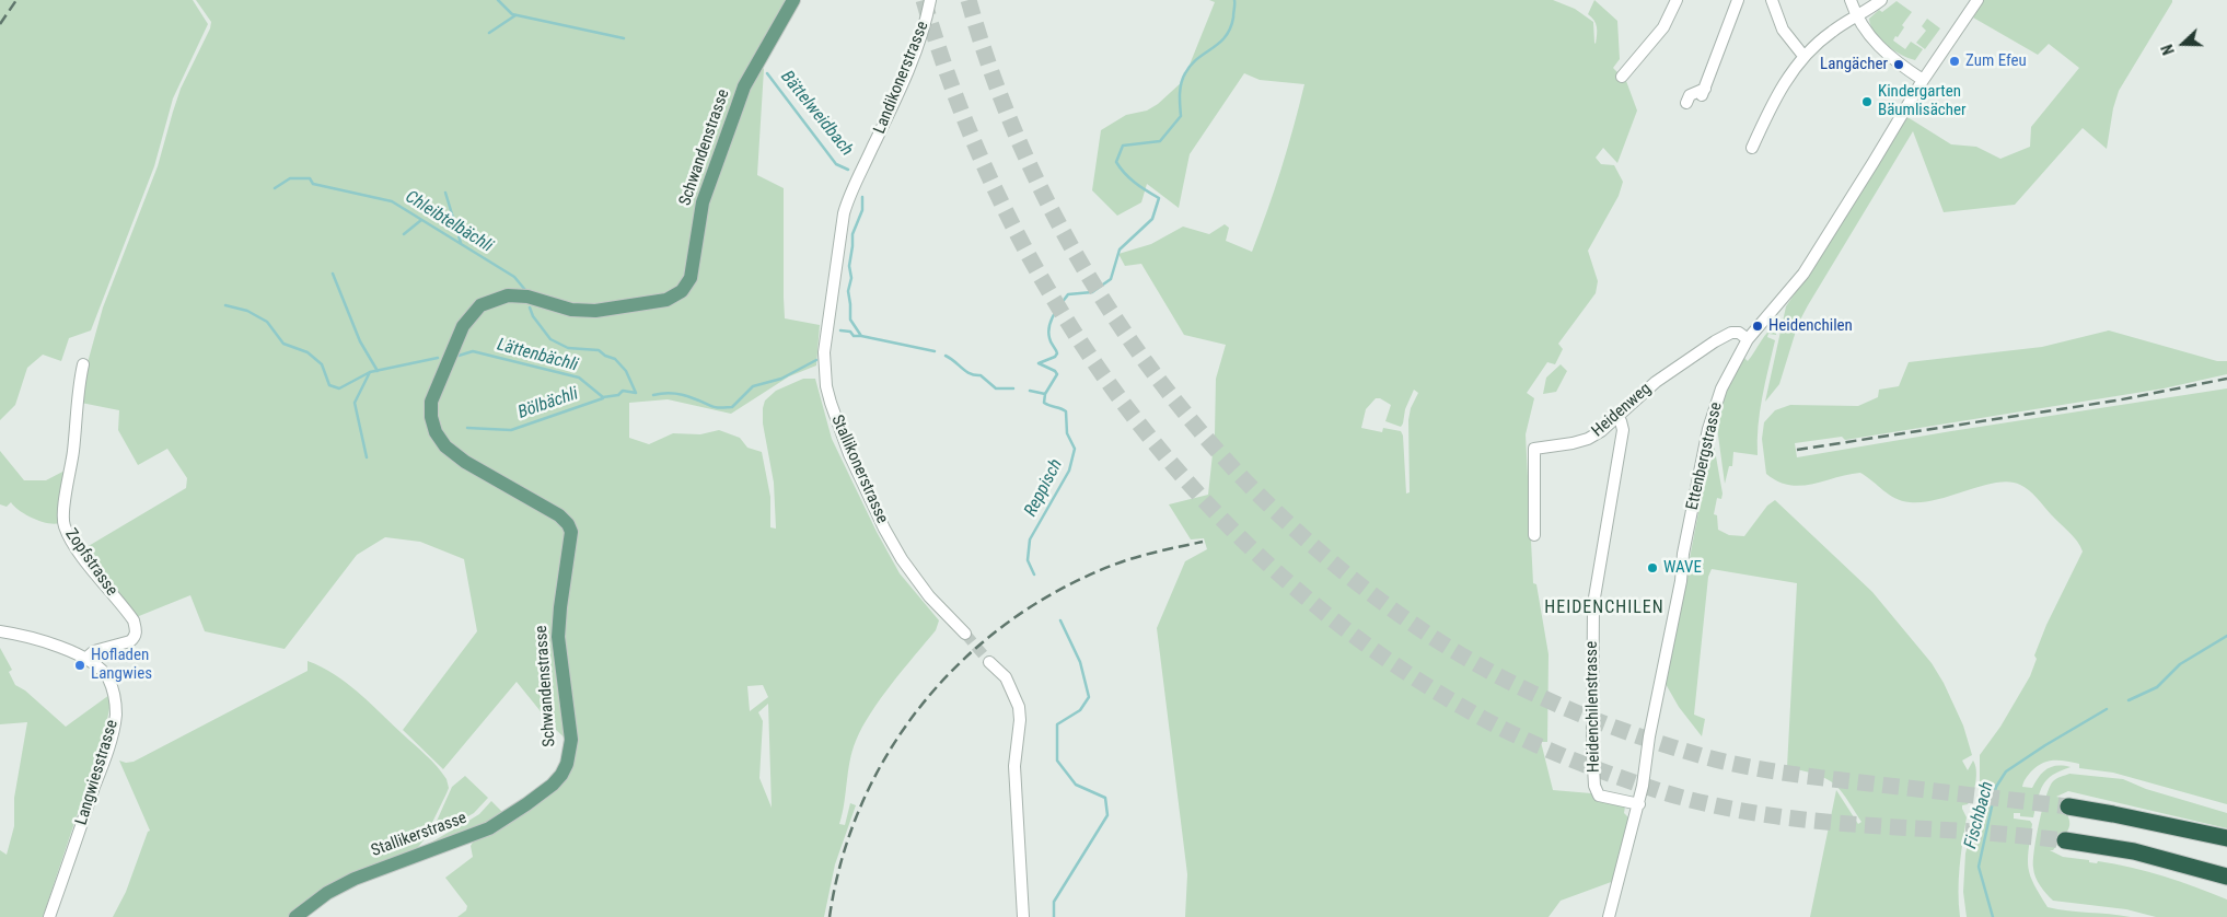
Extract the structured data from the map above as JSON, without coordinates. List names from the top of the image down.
{
  "streets": {
    "main road": ["Schwandenstrasse", "Stallikerstrasse"],
    "street": [
      "Landikonerstrasse",
      "Heidenweg",
      "Ettenbergstrasse",
      "Stallikonerstrasse",
      "Zopfstrasse",
      "Heidenchilenstrasse",
      "Langwiesstrasse"
    ]
  },
  "crossings": [
    ["Landikonerstrasse", "Stallikonerstrasse"],
    ["Schwandenstrasse", "Stallikerstrasse"],
    ["Heidenweg", "Ettenbergstrasse"],
    ["Heidenweg", "Heidenchilenstrasse"],
    ["Ettenbergstrasse", "Heidenchilenstrasse"],
    ["Zopfstrasse", "Langwiesstrasse"]
  ],
  "districts": ["HEIDENCHILEN"],
  "water": [
    "Bättelweidbach",
    "Chleibtelbächli",
    "Lättenbächli",
    "Bölbächli",
    "Reppisch",
    "Fischbach"
  ],
  "places": [
    "Zum Efeu",
    "Langächer",
    "Kindergarten Bäumlisächer",
    "Heidenchilen",
    "WAVE",
    "Hofladen Langwies"
  ],
  "north": "left"
}
